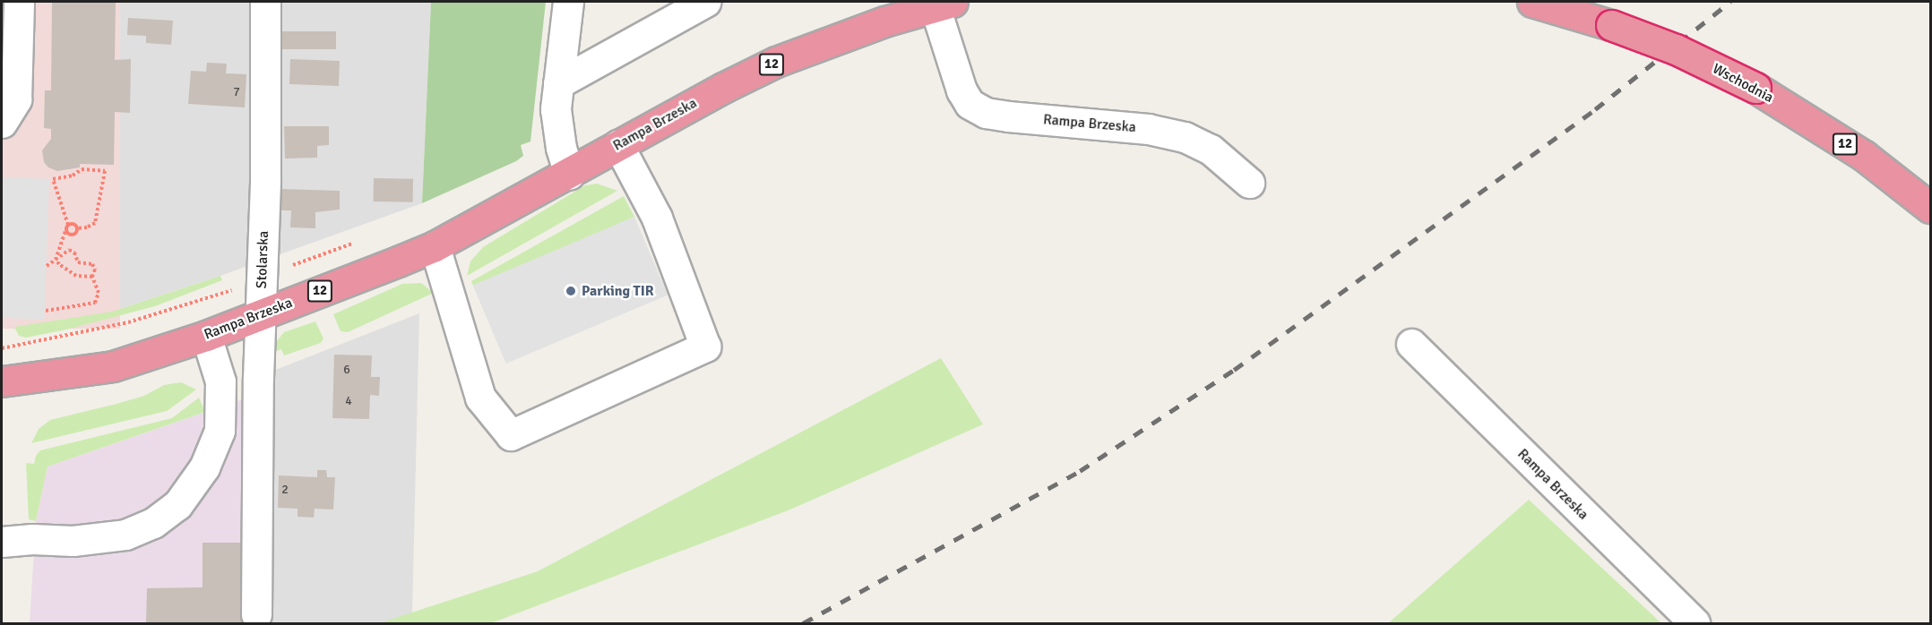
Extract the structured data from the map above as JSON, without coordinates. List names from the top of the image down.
{
  "streets": {
    "highway": ["12", "Wschodnia", "Rampa Brzeska"],
    "lane": ["Stolarska"]
  },
  "crossings": [
    ["Rampa Brzeska", "Stolarska"]
  ],
  "places": ["Parking TIR"],
  "house_numbers": [
    "7",
    "6",
    "4",
    "2"
  ]
}
